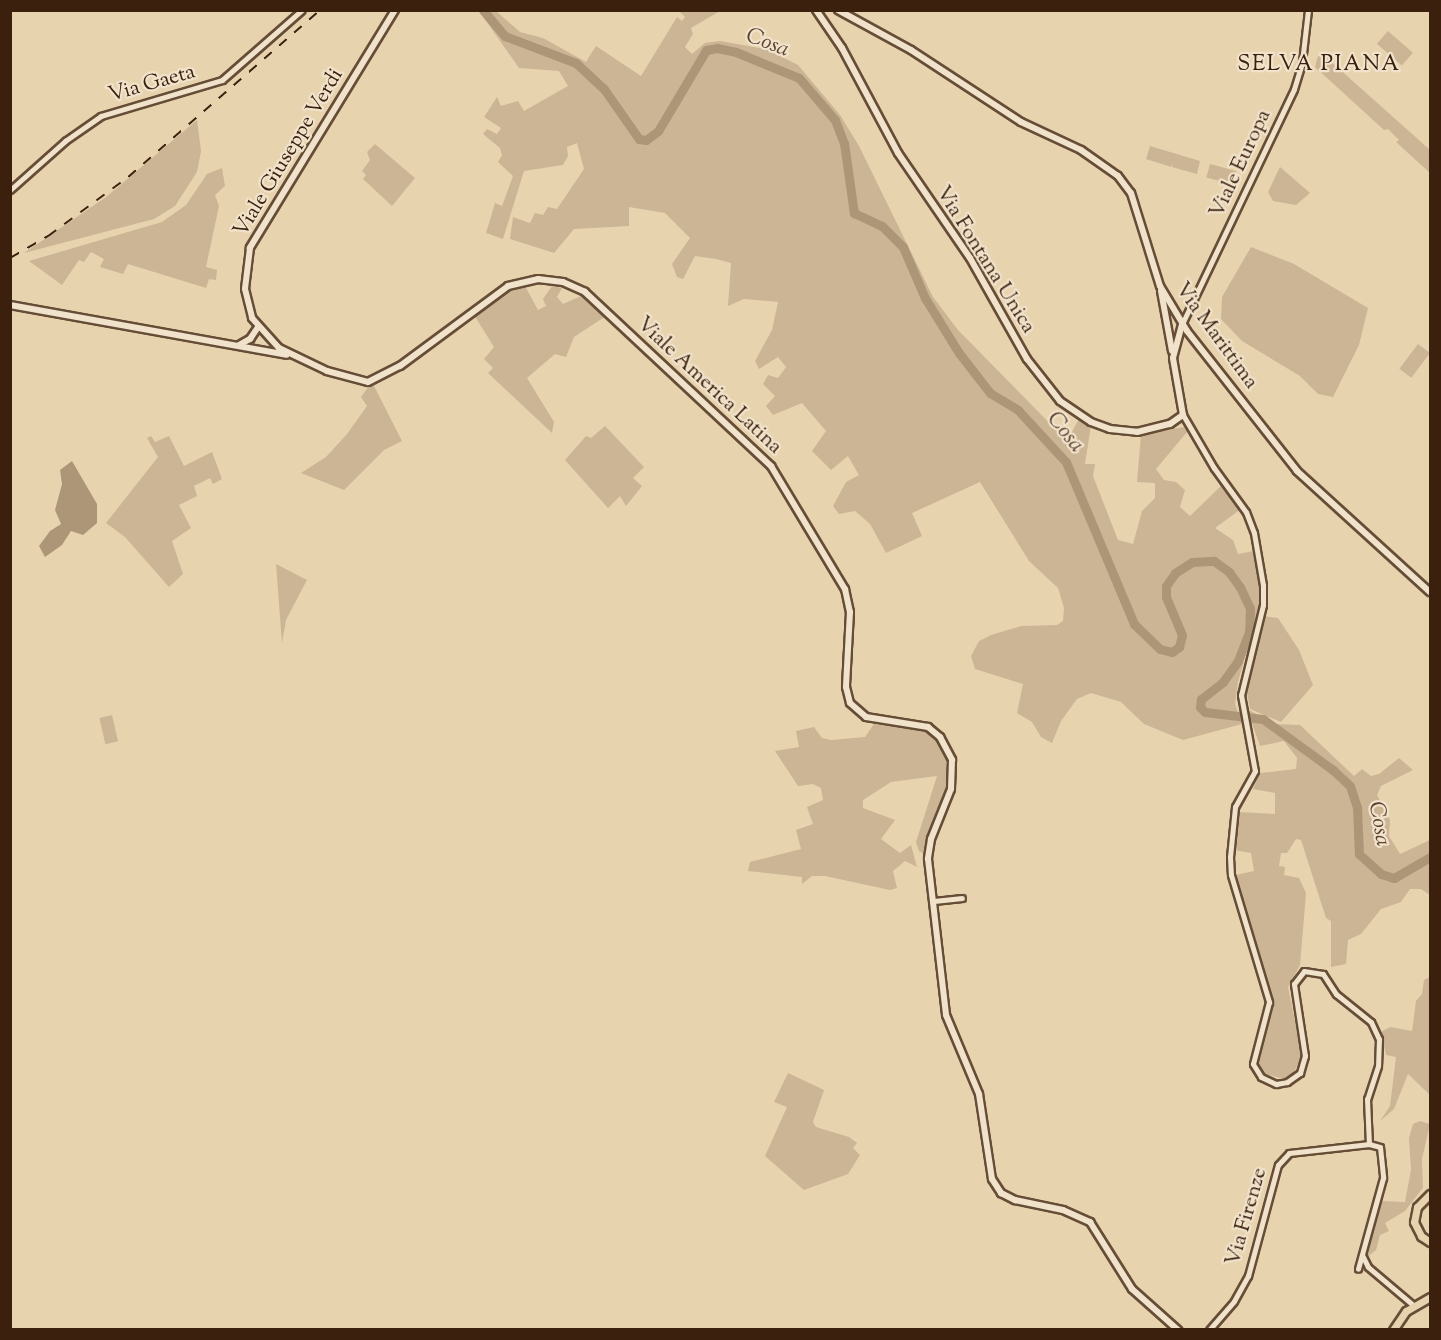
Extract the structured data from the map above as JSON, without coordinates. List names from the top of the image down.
{
  "streets": {
    "main road": [
      "Viale Giuseppe Verdi",
      "Via Fontana Unica",
      "Via Marittima",
      "Viale America Latina"
    ],
    "street": ["Via Gaeta", "Viale Europa", "Via Firenze"]
  },
  "crossings": [
    ["Viale Giuseppe Verdi", "Viale America Latina"],
    ["Viale Europa", "Via Marittima"]
  ],
  "districts": ["SELVA PIANA"],
  "water": ["Cosa"]
}
